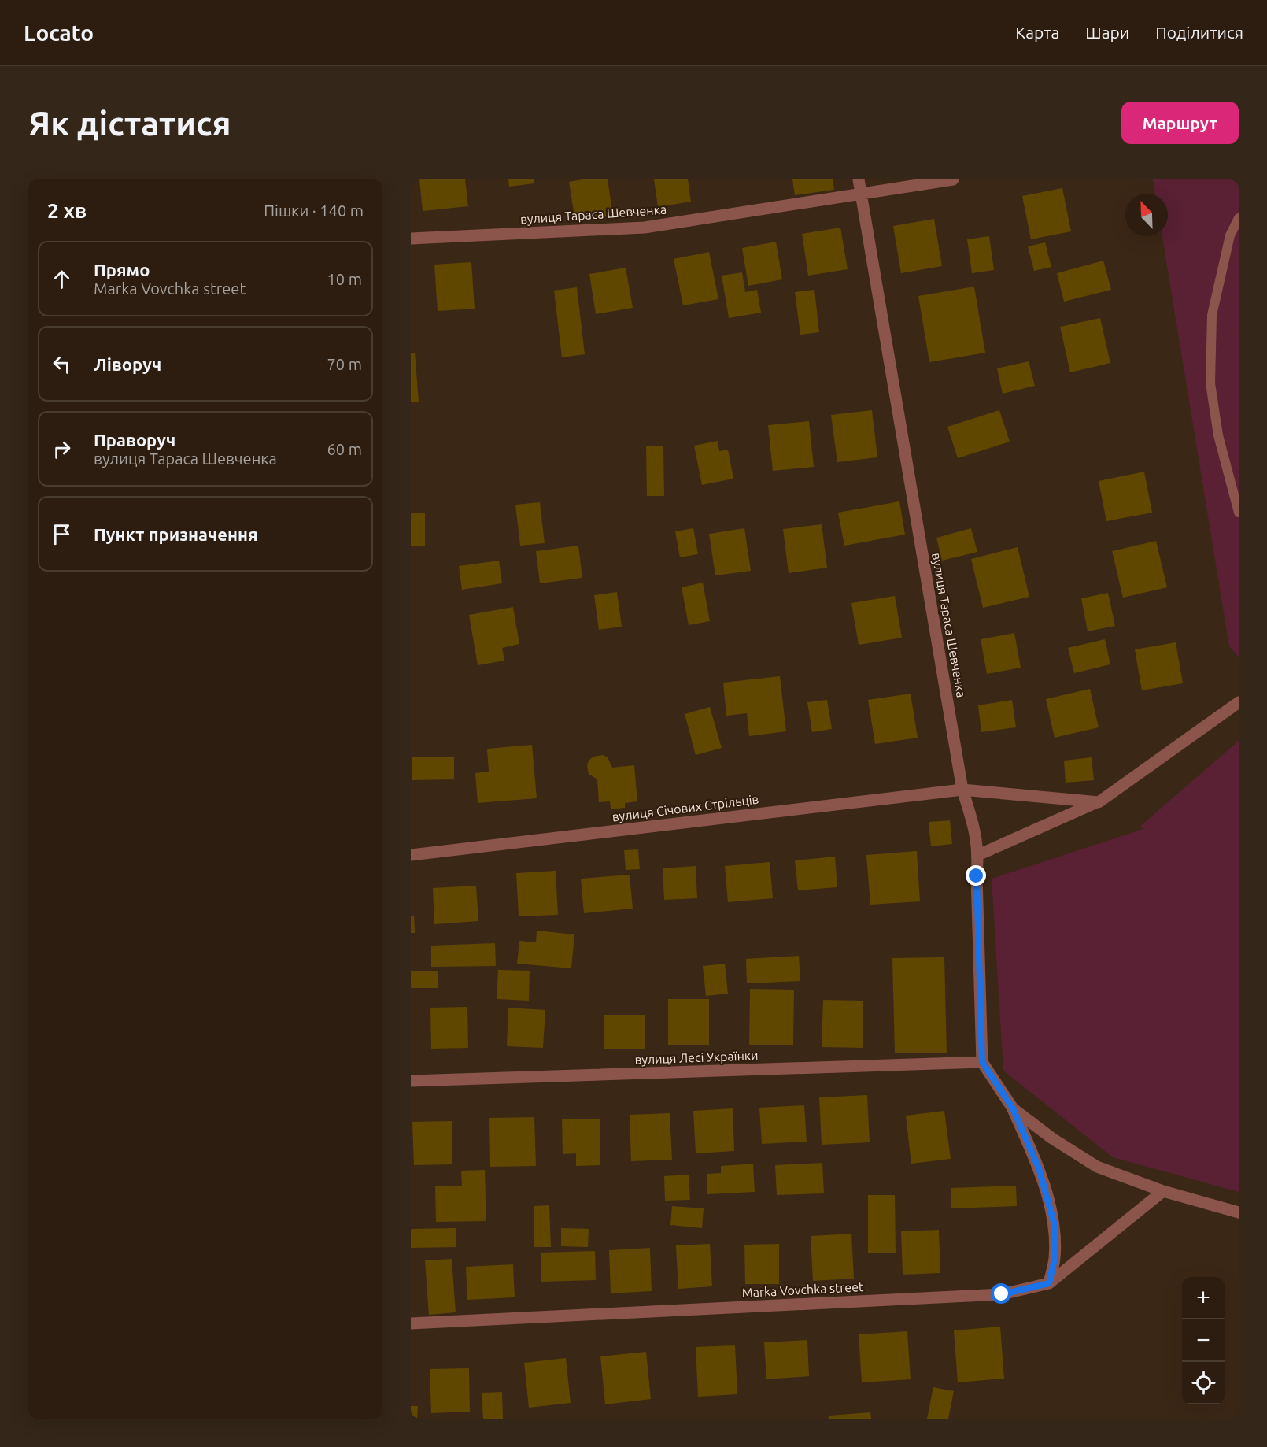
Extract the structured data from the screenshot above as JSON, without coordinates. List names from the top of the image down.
{
  "streets": {
    "street": [
      "вулиця Тараса Шевченка",
      "вулиця Січових Стрільців",
      "вулиця Лесі Українки",
      "Marka Vovchka street"
    ]
  },
  "crossings": [
    ["вулиця Тараса Шевченка", "вулиця Січових Стрільців"],
    ["вулиця Тараса Шевченка", "вулиця Лесі Українки"]
  ],
  "north": "top left",
  "page": {
    "header": "Locato",
    "nav": ["Карта", "Шари", "Поділитися"],
    "buttons": "Маршрут",
    "title": "Як дістатися",
    "heading": ["2 хв", "Пішки · 140 m"],
    "list": [
      ["Прямо", "Marka Vovchka street", "10 m"],
      ["Ліворуч", "70 m"],
      ["Праворуч", "вулиця Тараса Шевченка", "60 m"],
      "Пункт призначення"
    ],
    "map_buttons": ["+", "−"]
  }
}
